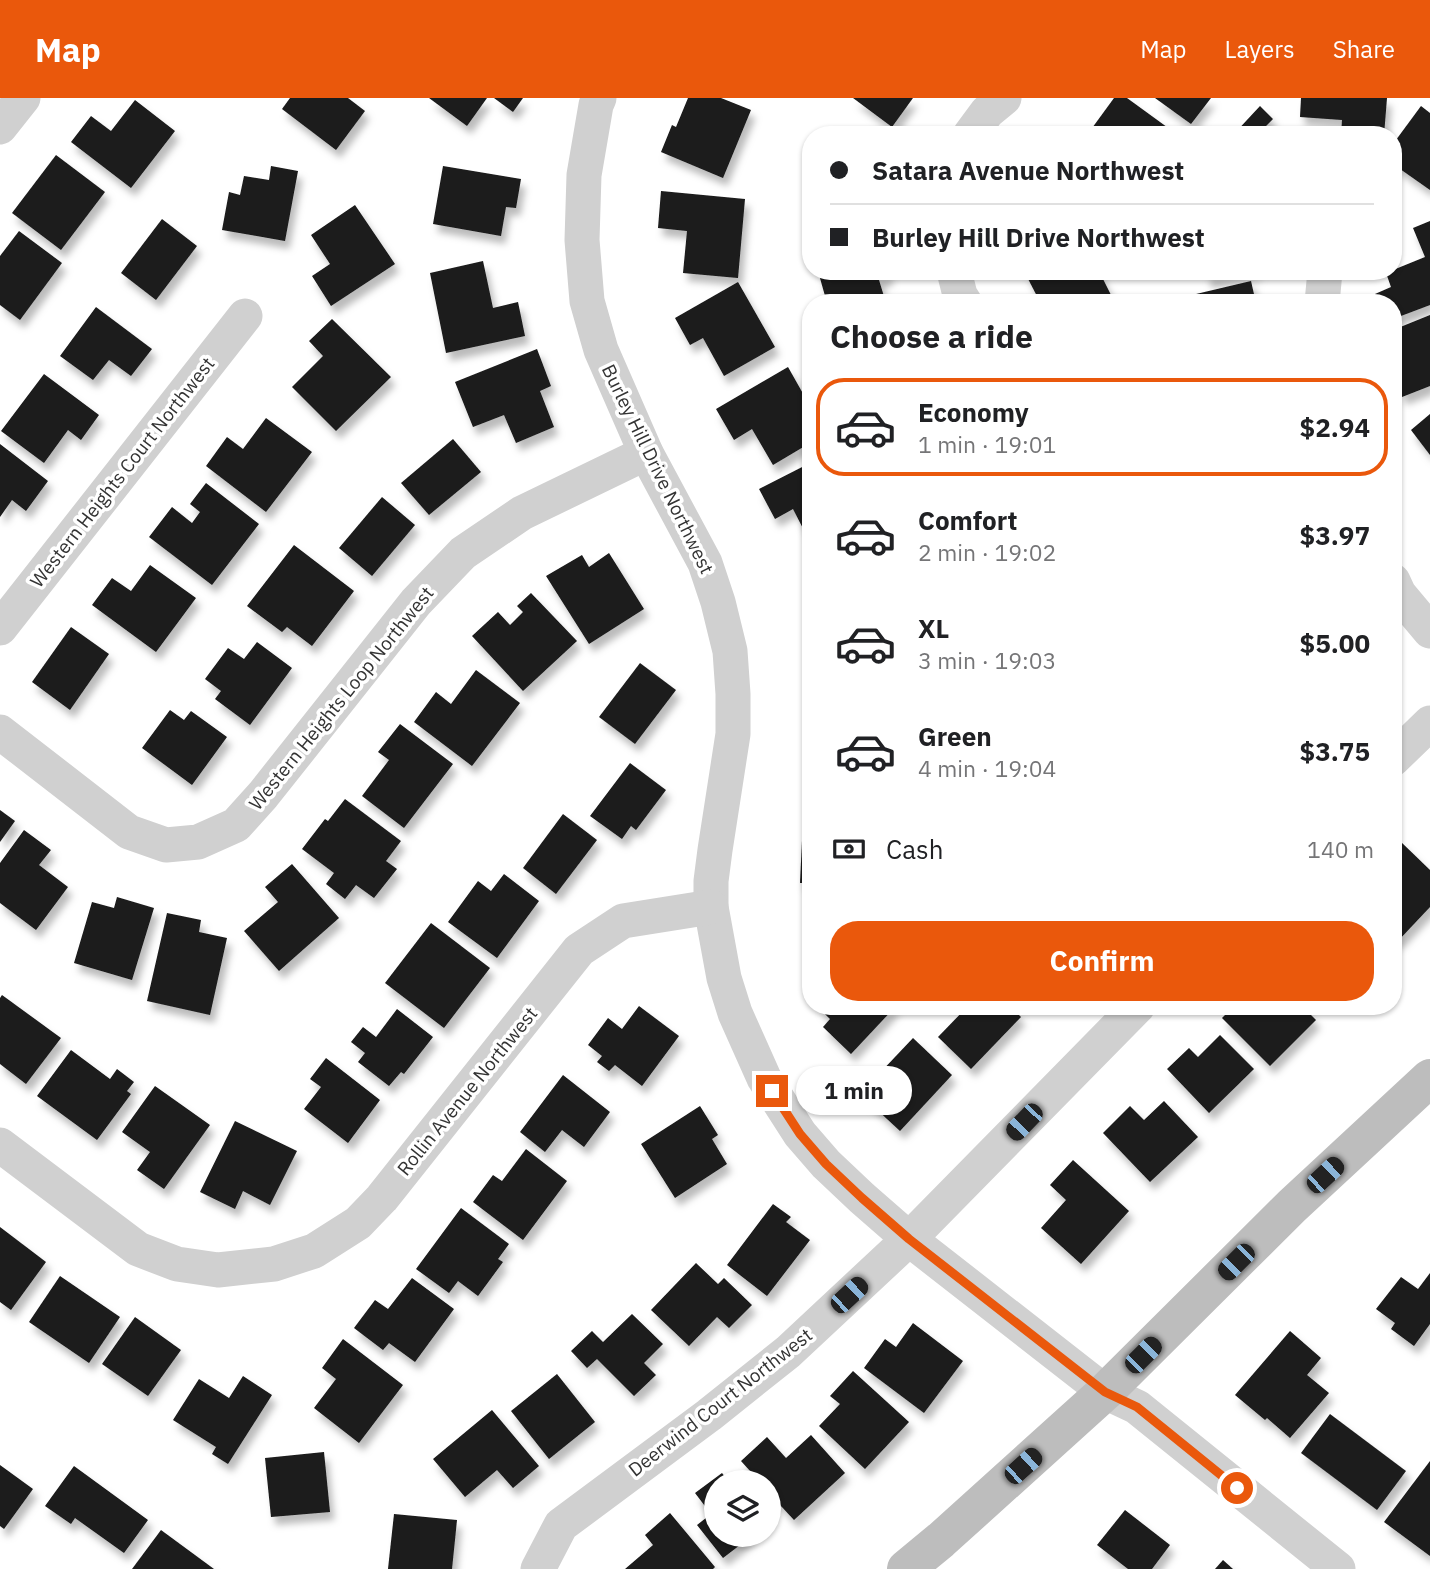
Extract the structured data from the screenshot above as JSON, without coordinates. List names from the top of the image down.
{
  "streets": {
    "street": [
      "Burley Hill Drive Northwest",
      "Western Heights Court Northwest",
      "Western Heights Loop Northwest",
      "Rollin Avenue Northwest",
      "Deerwind Court Northwest"
    ]
  },
  "crossings": [
    ["Burley Hill Drive Northwest", "Western Heights Loop Northwest"],
    ["Burley Hill Drive Northwest", "Rollin Avenue Northwest"],
    ["Burley Hill Drive Northwest", "Deerwind Court Northwest"]
  ],
  "page": {
    "header": "Map",
    "nav": ["Map", "Layers", "Share"],
    "banner": ["Satara Avenue Northwest", "Burley Hill Drive Northwest"],
    "heading": "Choose a ride",
    "list": [
      {
        "name": "Economy",
        "note": "1 min · 19:01",
        "value": "$2.94"
      },
      {
        "name": "Comfort",
        "note": "2 min · 19:02",
        "value": "$3.97"
      },
      {
        "name": "XL",
        "note": "3 min · 19:03",
        "value": "$5.00"
      },
      {
        "name": "Green",
        "note": "4 min · 19:04",
        "value": "$3.75"
      }
    ],
    "pay": ["Cash", "140 m"],
    "buttons": "Confirm",
    "bubble": "1 min"
  }
}
